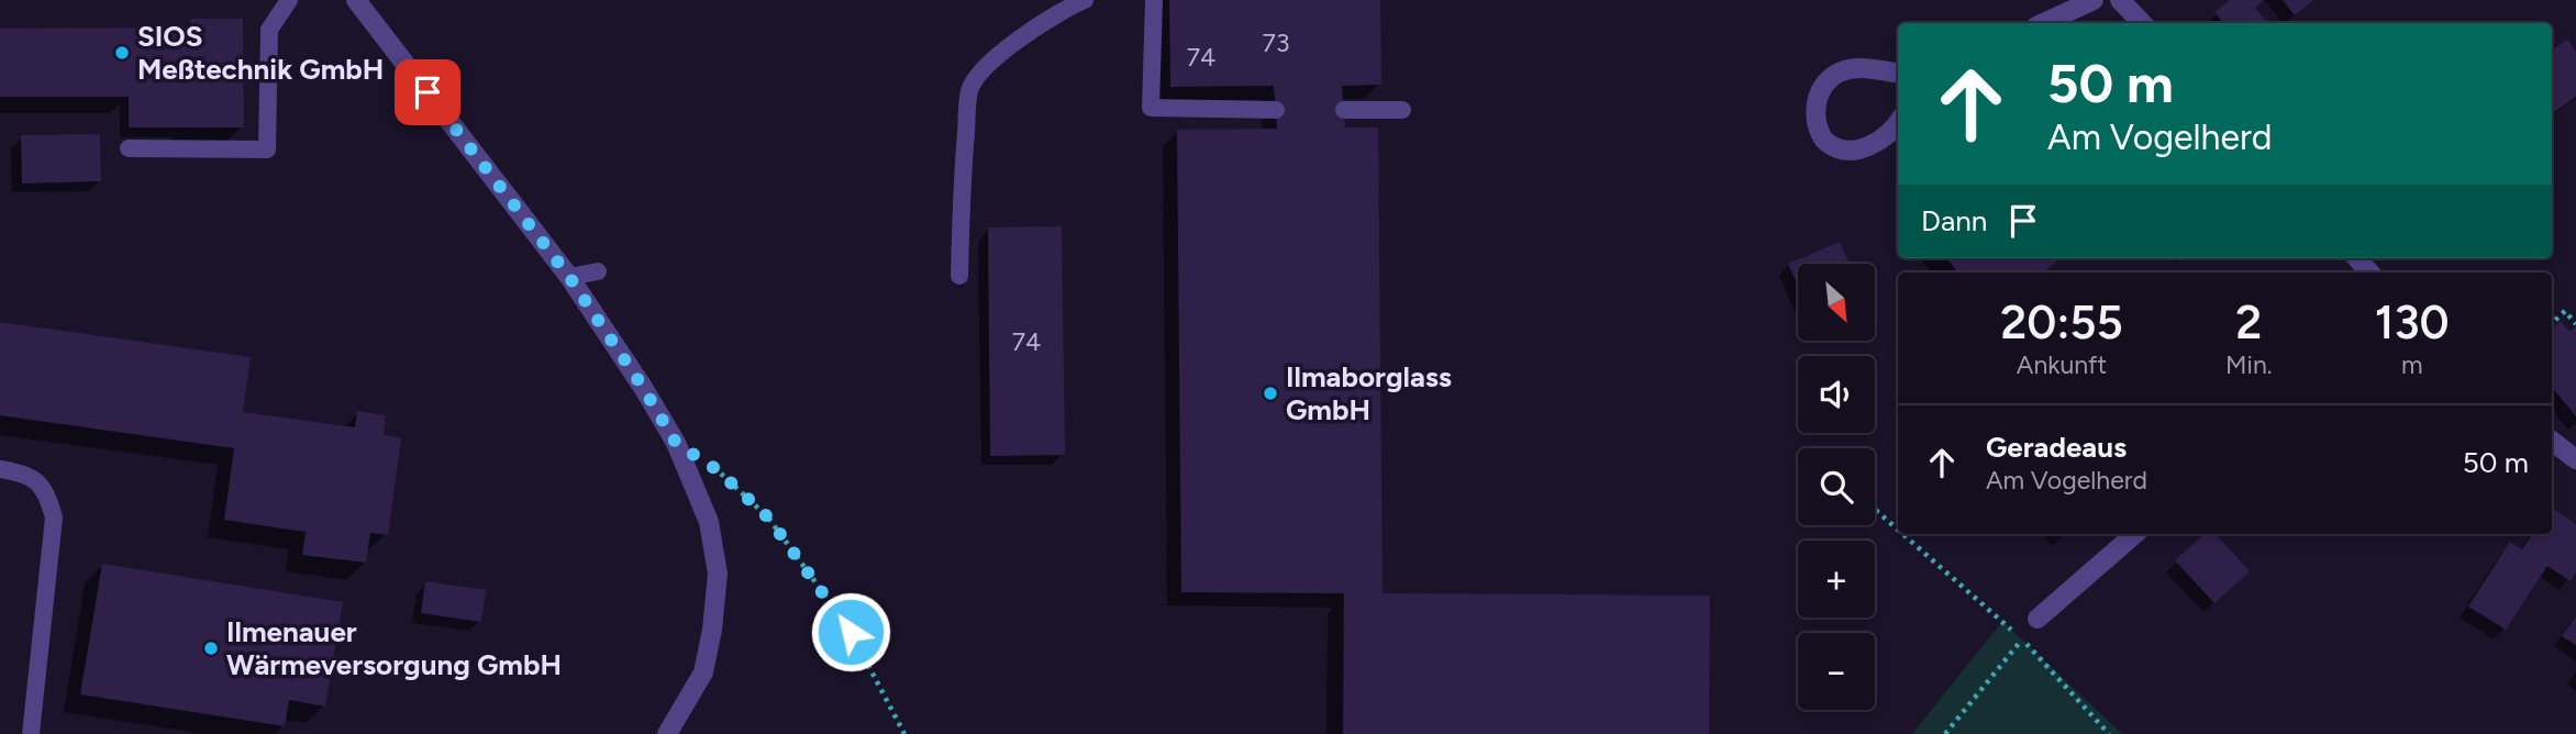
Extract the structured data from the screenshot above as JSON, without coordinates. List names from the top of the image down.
{
  "places": ["SIOS Meßtechnik GmbH", "Ilmaborglass GmbH", "Ilmenauer Wärmeversorgung GmbH"],
  "house_numbers": ["73", "74", "74"],
  "north": "bottom right",
  "page": {
    "turn": ["50 m", "Am Vogelherd"],
    "then": "Dann",
    "map_buttons": ["+", "−"],
    "eta": [
      "20:55",
      "Ankunft",
      "2",
      "Min.",
      "130",
      "m"
    ],
    "list": [
      {
        "name": "Geradeaus",
        "note": "Am Vogelherd",
        "value": "50 m"
      }
    ]
  }
}
